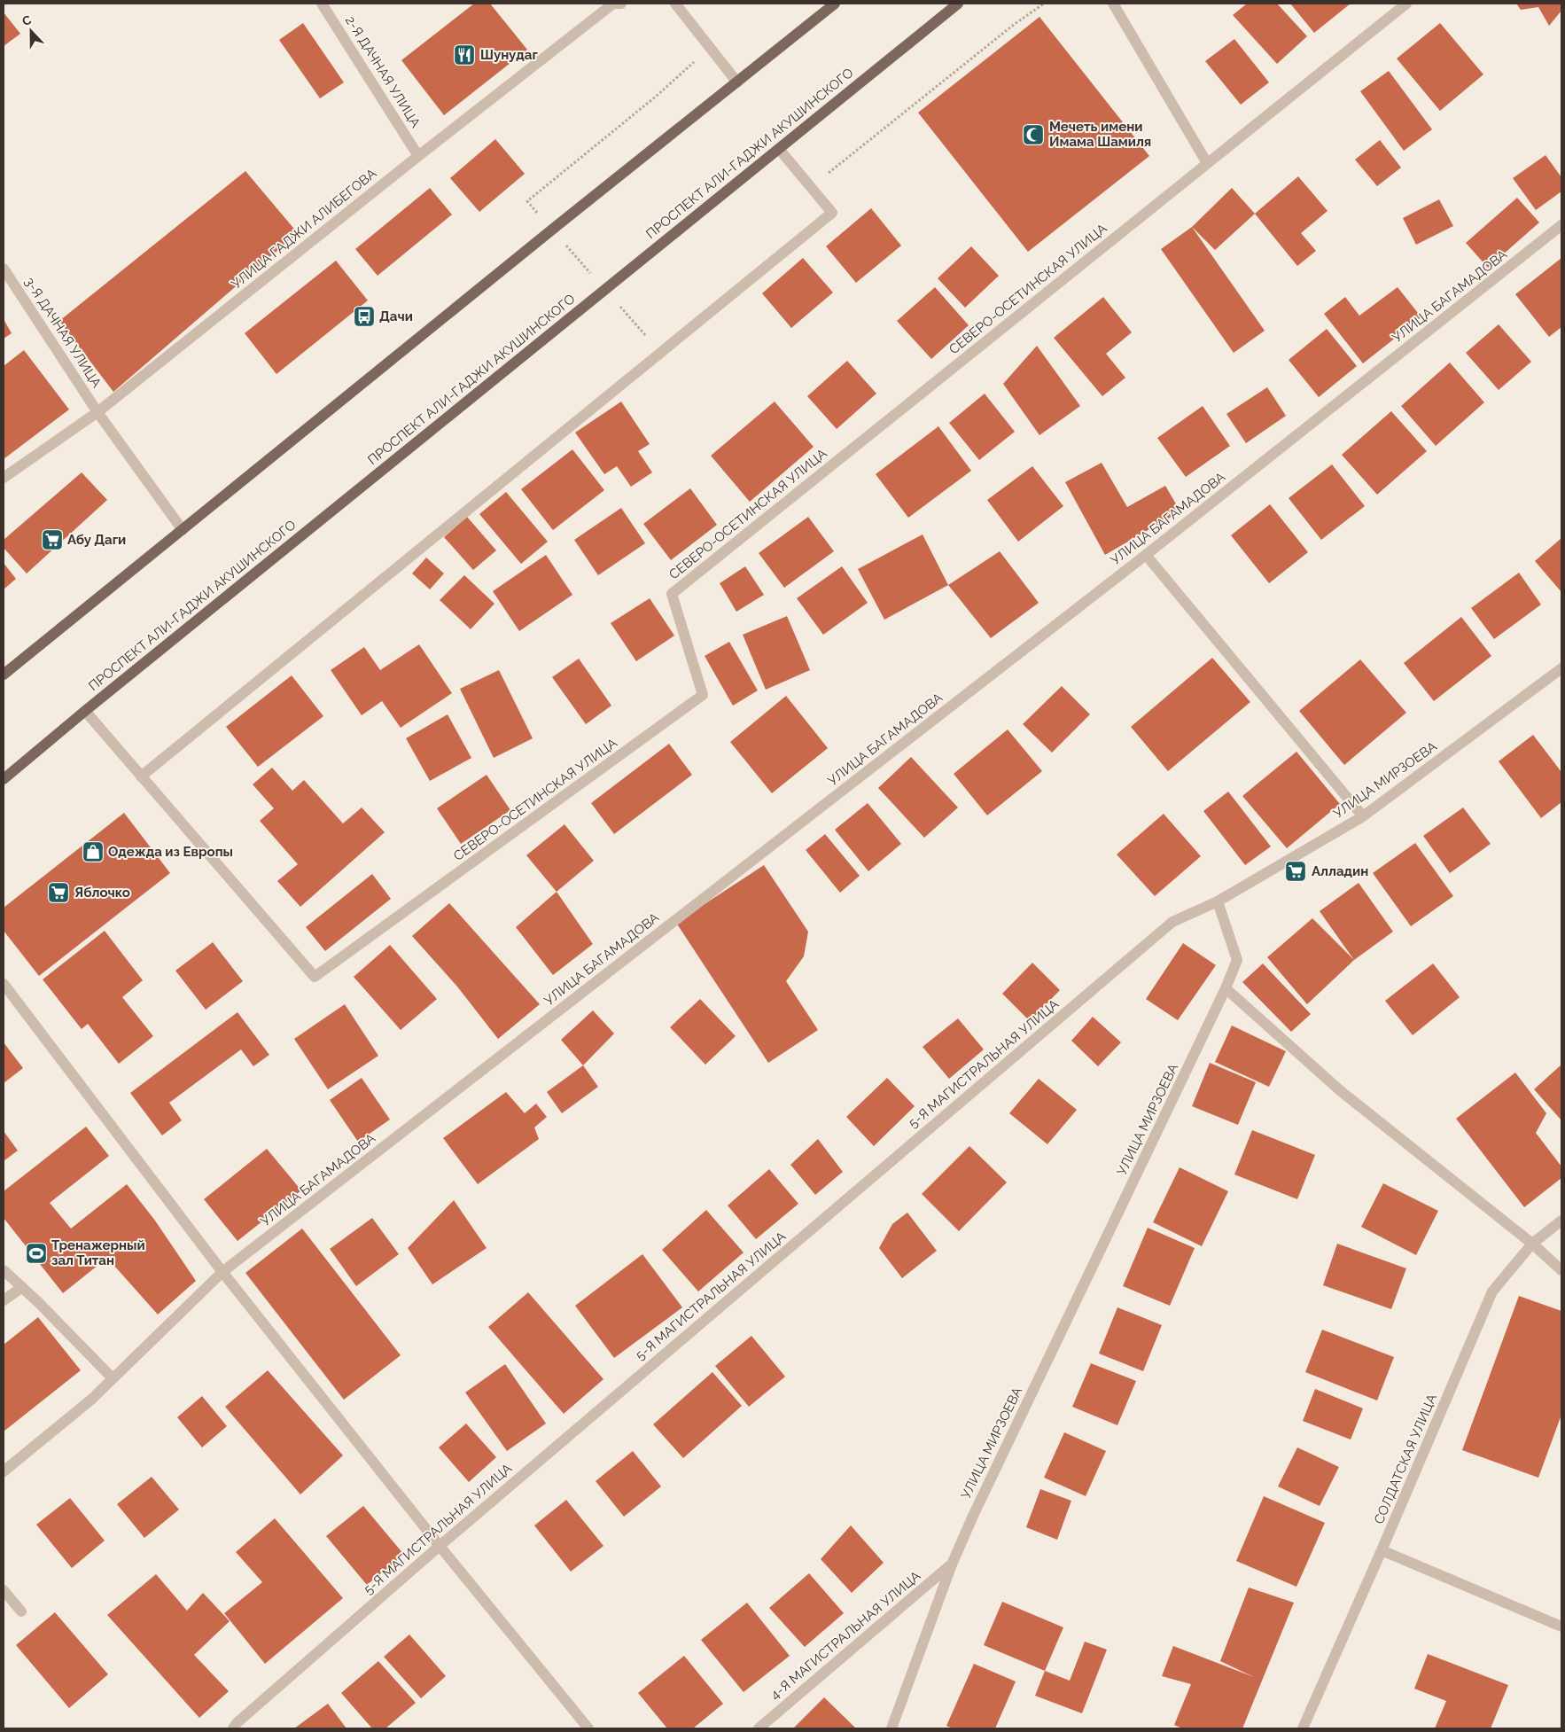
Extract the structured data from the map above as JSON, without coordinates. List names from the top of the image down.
{
  "streets": {
    "main road": ["ПРОСПЕКТ АЛИ-ГАДЖИ АКУШИНСКОГО"],
    "street": [
      "2-Я ДАЧНАЯ УЛИЦА",
      "УЛИЦА ГАДЖИ АЛИБЕГОВА",
      "СЕВЕРО-ОСЕТИНСКАЯ УЛИЦА",
      "УЛИЦА БАГАМАДОВА",
      "3-Я ДАЧНАЯ УЛИЦА",
      "УЛИЦА МИРЗОЕВА",
      "5-Я МАГИСТРАЛЬНАЯ УЛИЦА",
      "СОЛДАТСКАЯ УЛИЦА",
      "4-Я МАГИСТРАЛЬНАЯ УЛИЦА"
    ]
  },
  "crossings": [
    ["2-Я ДАЧНАЯ УЛИЦА", "УЛИЦА ГАДЖИ АЛИБЕГОВА"],
    ["ПРОСПЕКТ АЛИ-ГАДЖИ АКУШИНСКОГО", "СЕВЕРО-ОСЕТИНСКАЯ УЛИЦА"],
    ["УЛИЦА ГАДЖИ АЛИБЕГОВА", "3-Я ДАЧНАЯ УЛИЦА"],
    ["УЛИЦА МИРЗОЕВА", "5-Я МАГИСТРАЛЬНАЯ УЛИЦА"],
    ["УЛИЦА МИРЗОЕВА", "4-Я МАГИСТРАЛЬНАЯ УЛИЦА"]
  ],
  "places": {
    "restaurant": ["Шунудаг"],
    "mosque": ["Мечеть имени Имама Шамиля"],
    "bus stop": ["Дачи"],
    "supermarket": ["Абу Даги", "Алладин", "Яблочко"],
    "shop": ["Одежда из Европы"],
    "sports": ["Тренажерный зал Титан"]
  },
  "north": "top"
}
